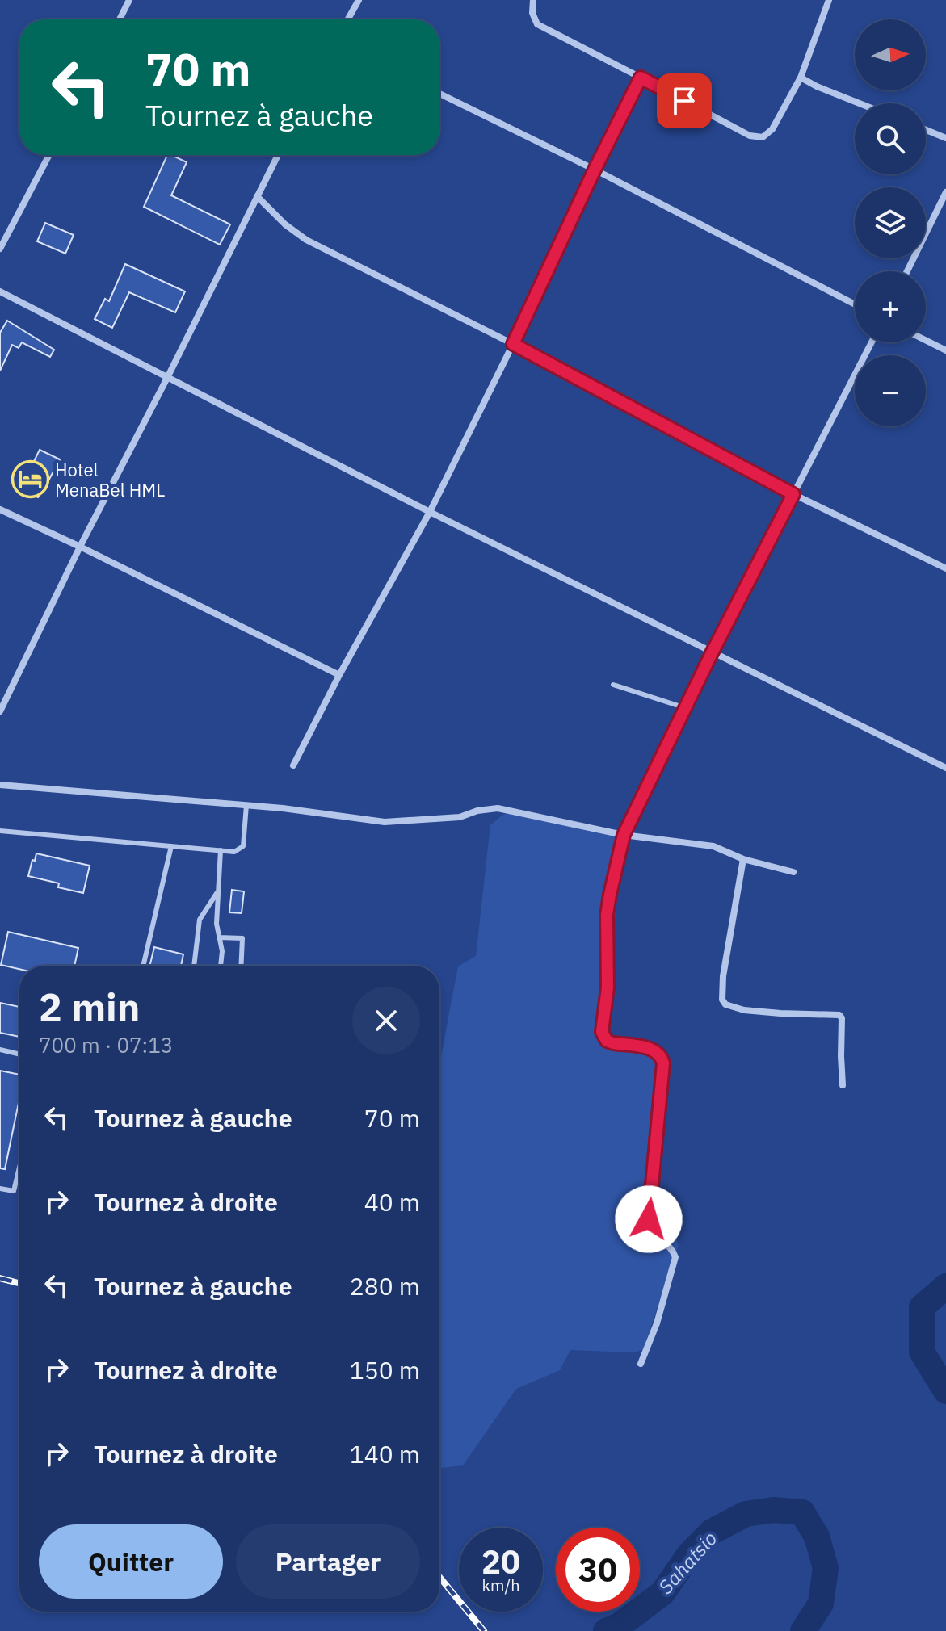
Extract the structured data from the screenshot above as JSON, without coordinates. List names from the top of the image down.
{
  "water": ["Sahatsio"],
  "places": {
    "hotel": ["Hotel MenaBel HML"]
  },
  "north": "right",
  "page": {
    "map_buttons": ["+", "−"],
    "turn": ["70 m", "Tournez à gauche"],
    "heading": ["2 min", "700 m · 07:13"],
    "list": [
      {
        "name": "Tournez à gauche",
        "value": "70 m"
      },
      {
        "name": "Tournez à droite",
        "value": "40 m"
      },
      {
        "name": "Tournez à gauche",
        "value": "280 m"
      },
      {
        "name": "Tournez à droite",
        "value": "150 m"
      },
      {
        "name": "Tournez à droite",
        "value": "140 m"
      }
    ],
    "buttons": ["Quitter", "Partager"],
    "speed": "20 km/h",
    "limit": "30"
  }
}
